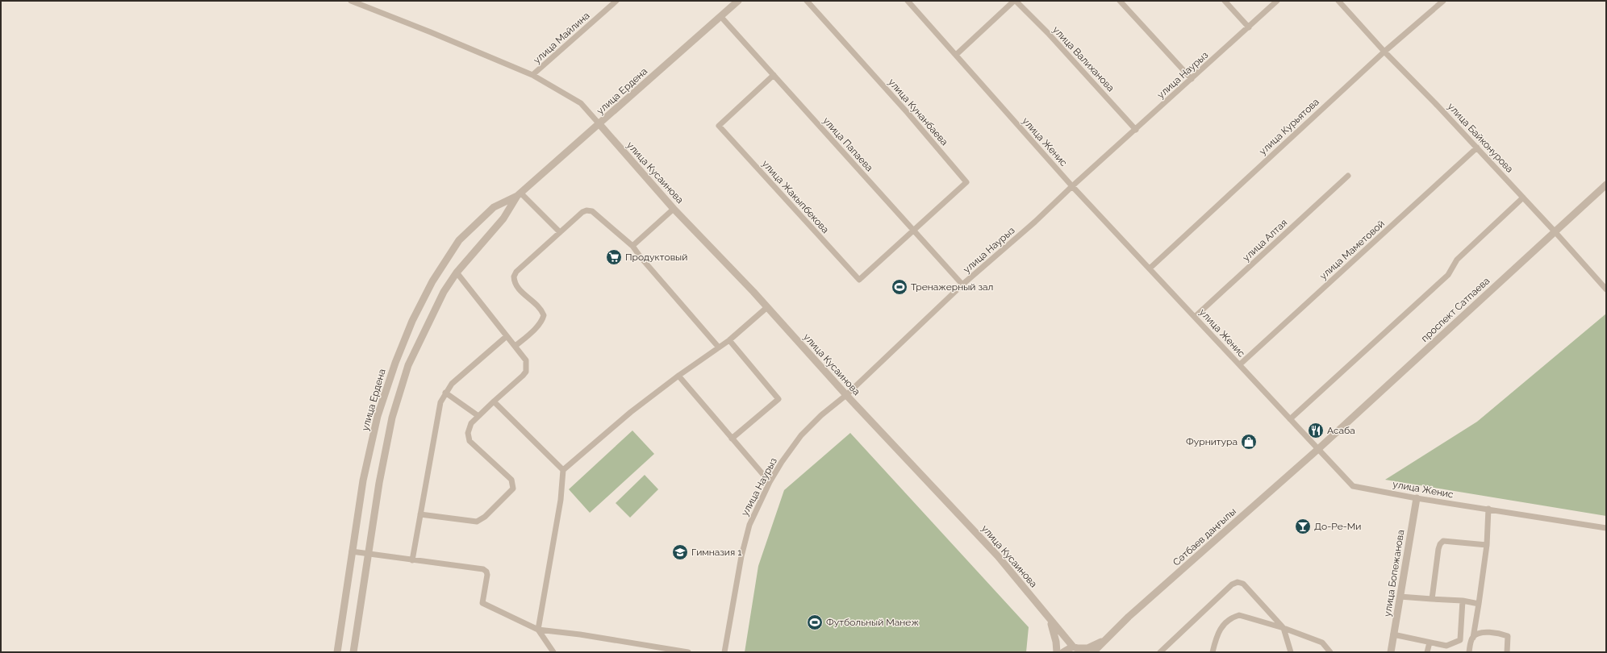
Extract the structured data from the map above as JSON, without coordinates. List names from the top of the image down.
{
  "streets": {
    "street": [
      "улица Майлина",
      "улица Валиханова",
      "улица Наурыз",
      "улица Ердена",
      "улица Кунанбаева",
      "улица Курьятова",
      "улица Байконурова",
      "улица Женис",
      "улица Папаева",
      "улица Кусаинова",
      "улица Жакыпбекова",
      "улица Алтая",
      "улица Маметовой",
      "проспект Сатпаева",
      "Сәтбаев даңғылы",
      "улица Бопежанова"
    ]
  },
  "crossings": [
    ["улица Валиханова", "улица Наурыз"],
    ["улица Наурыз", "улица Женис"],
    ["улица Наурыз", "улица Папаева"],
    ["улица Наурыз", "улица Кусаинова"],
    ["улица Ердена", "улица Папаева"],
    ["улица Ердена", "улица Кусаинова"],
    ["улица Кунанбаева", "улица Папаева"],
    ["улица Кунанбаева", "улица Жакыпбекова"],
    ["улица Курьятова", "улица Байконурова"],
    ["улица Курьятова", "улица Женис"],
    ["улица Байконурова", "улица Маметовой"],
    ["улица Байконурова", "проспект Сатпаева"],
    ["улица Женис", "улица Алтая"],
    ["улица Женис", "улица Маметовой"],
    ["улица Женис", "проспект Сатпаева"],
    ["улица Женис", "Сәтбаев даңғылы"],
    ["улица Женис", "улица Бопежанова"],
    ["улица Папаева", "улица Жакыпбекова"],
    ["проспект Сатпаева", "Сәтбаев даңғылы"]
  ],
  "places": {
    "supermarket": ["Продуктовый"],
    "sports": ["Тренажерный зал", "Футбольный Манеж"],
    "restaurant": ["Асаба"],
    "shop": ["Фурнитура"],
    "bar": ["До-Ре-Ми"],
    "school or university": ["Гимназия 1"]
  }
}
